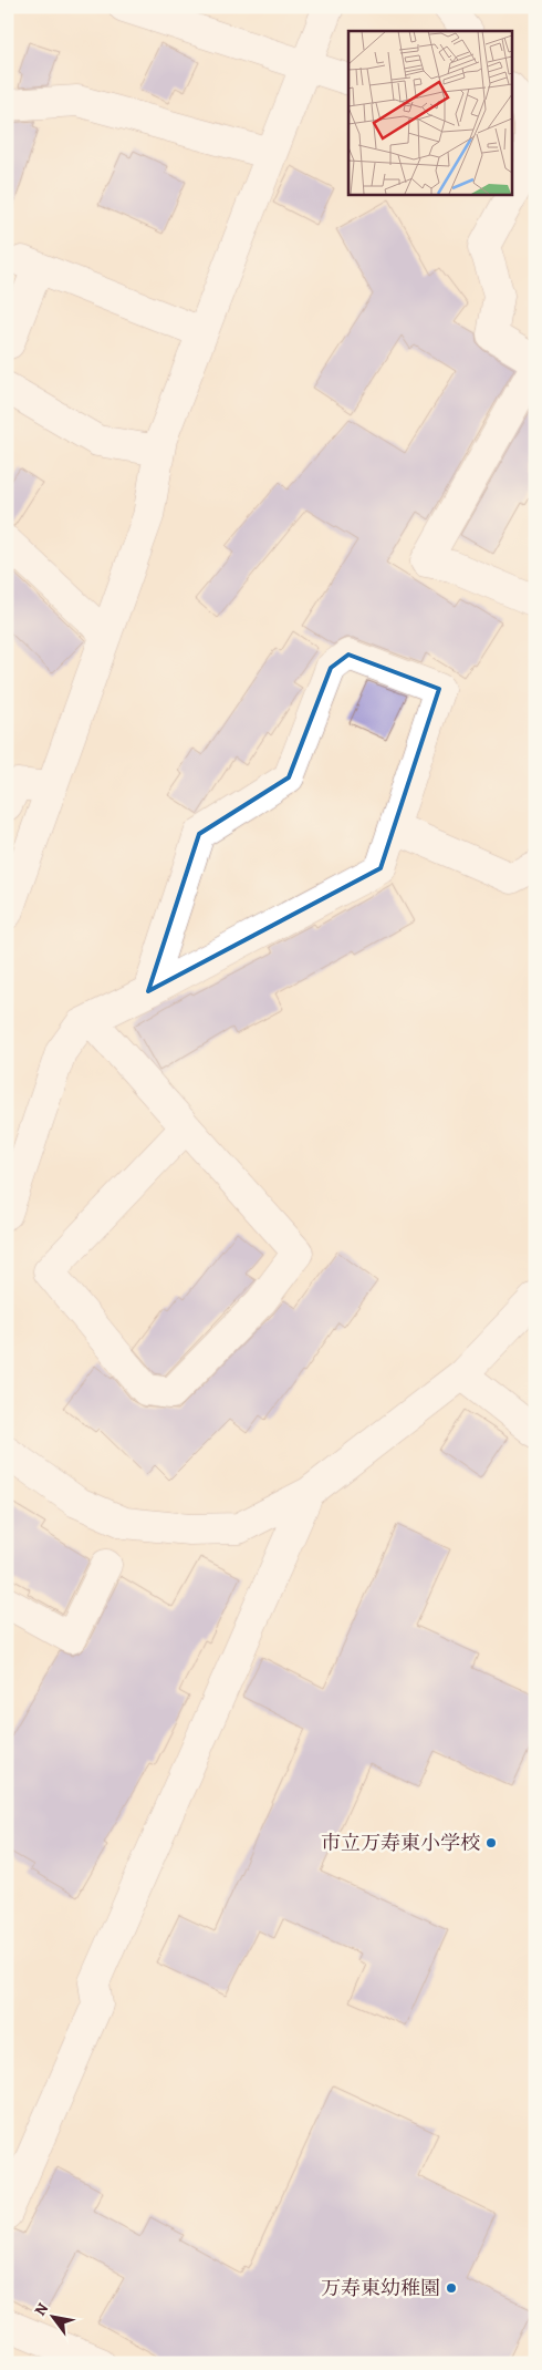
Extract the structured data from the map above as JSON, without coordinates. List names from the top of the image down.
{
  "places": ["市立万寿東小学校", "万寿東幼稚園"],
  "north": "top left"
}
